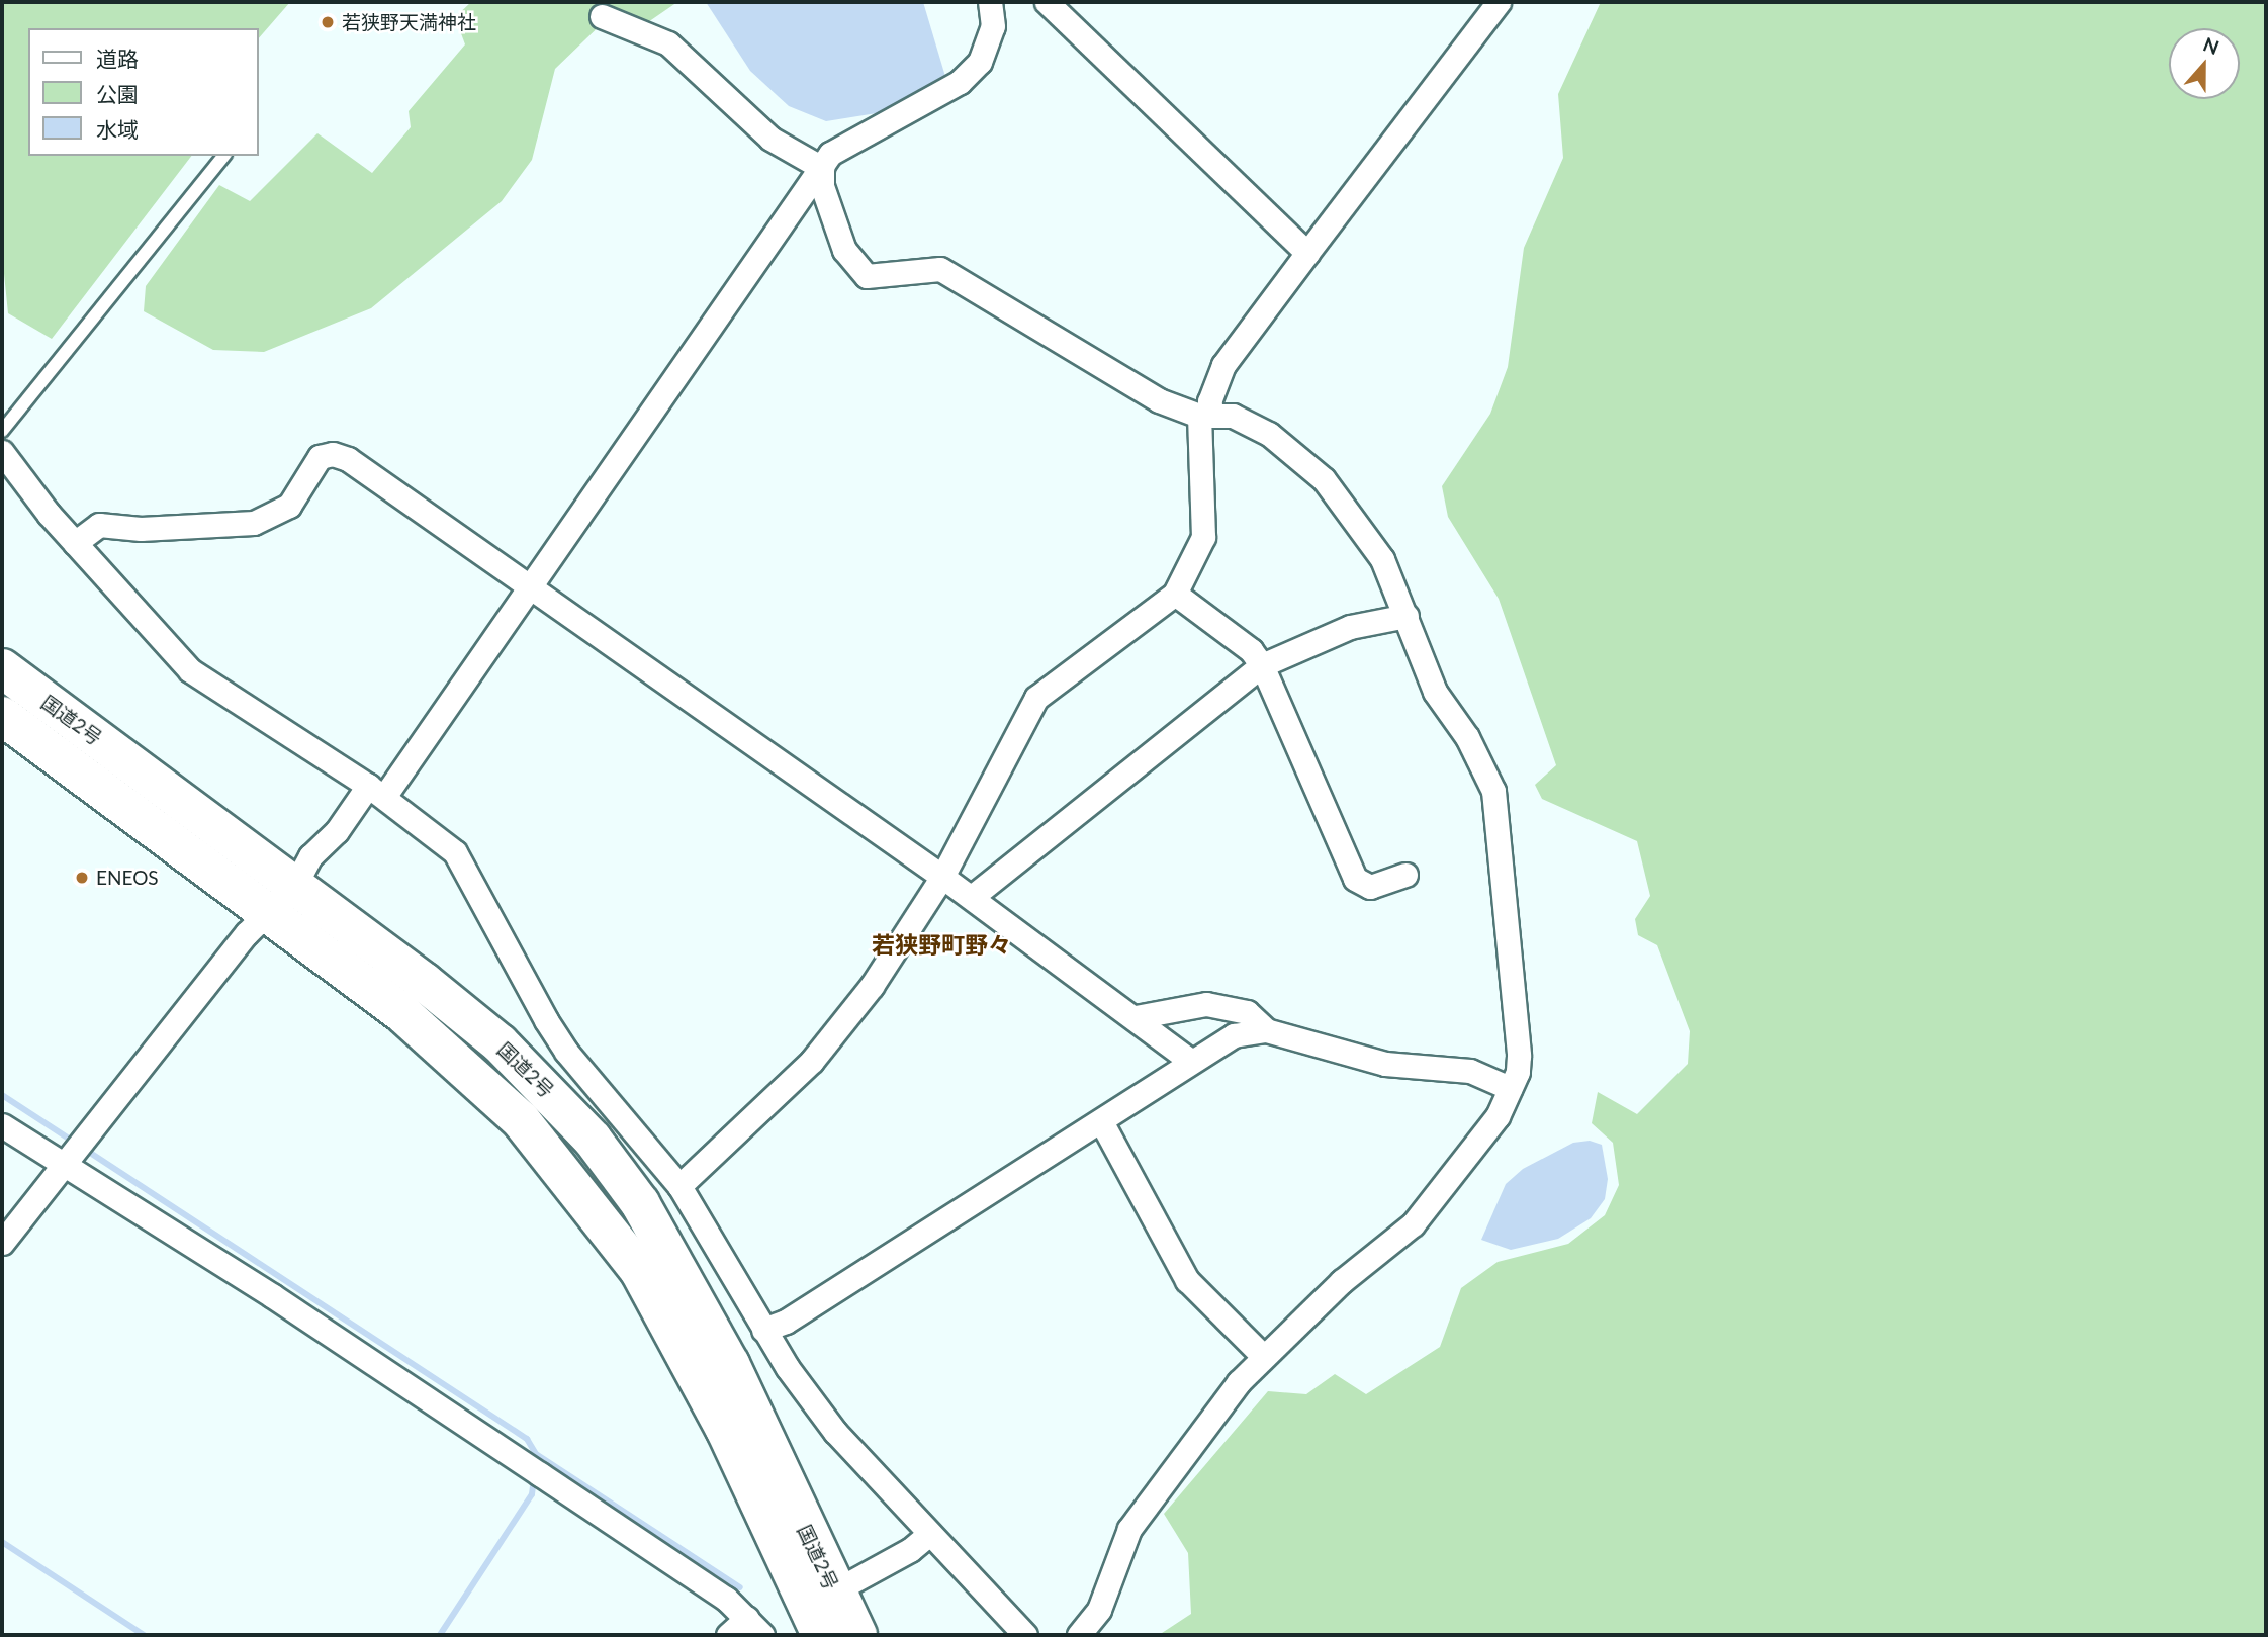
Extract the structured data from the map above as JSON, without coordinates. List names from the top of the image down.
{
  "streets": {
    "highway": ["国道2号"]
  },
  "districts": ["若狭野町野々"],
  "places": ["若狭野天満神社", "ENEOS"],
  "legend": ["道路", "公園", "水域"],
  "north": "top"
}
